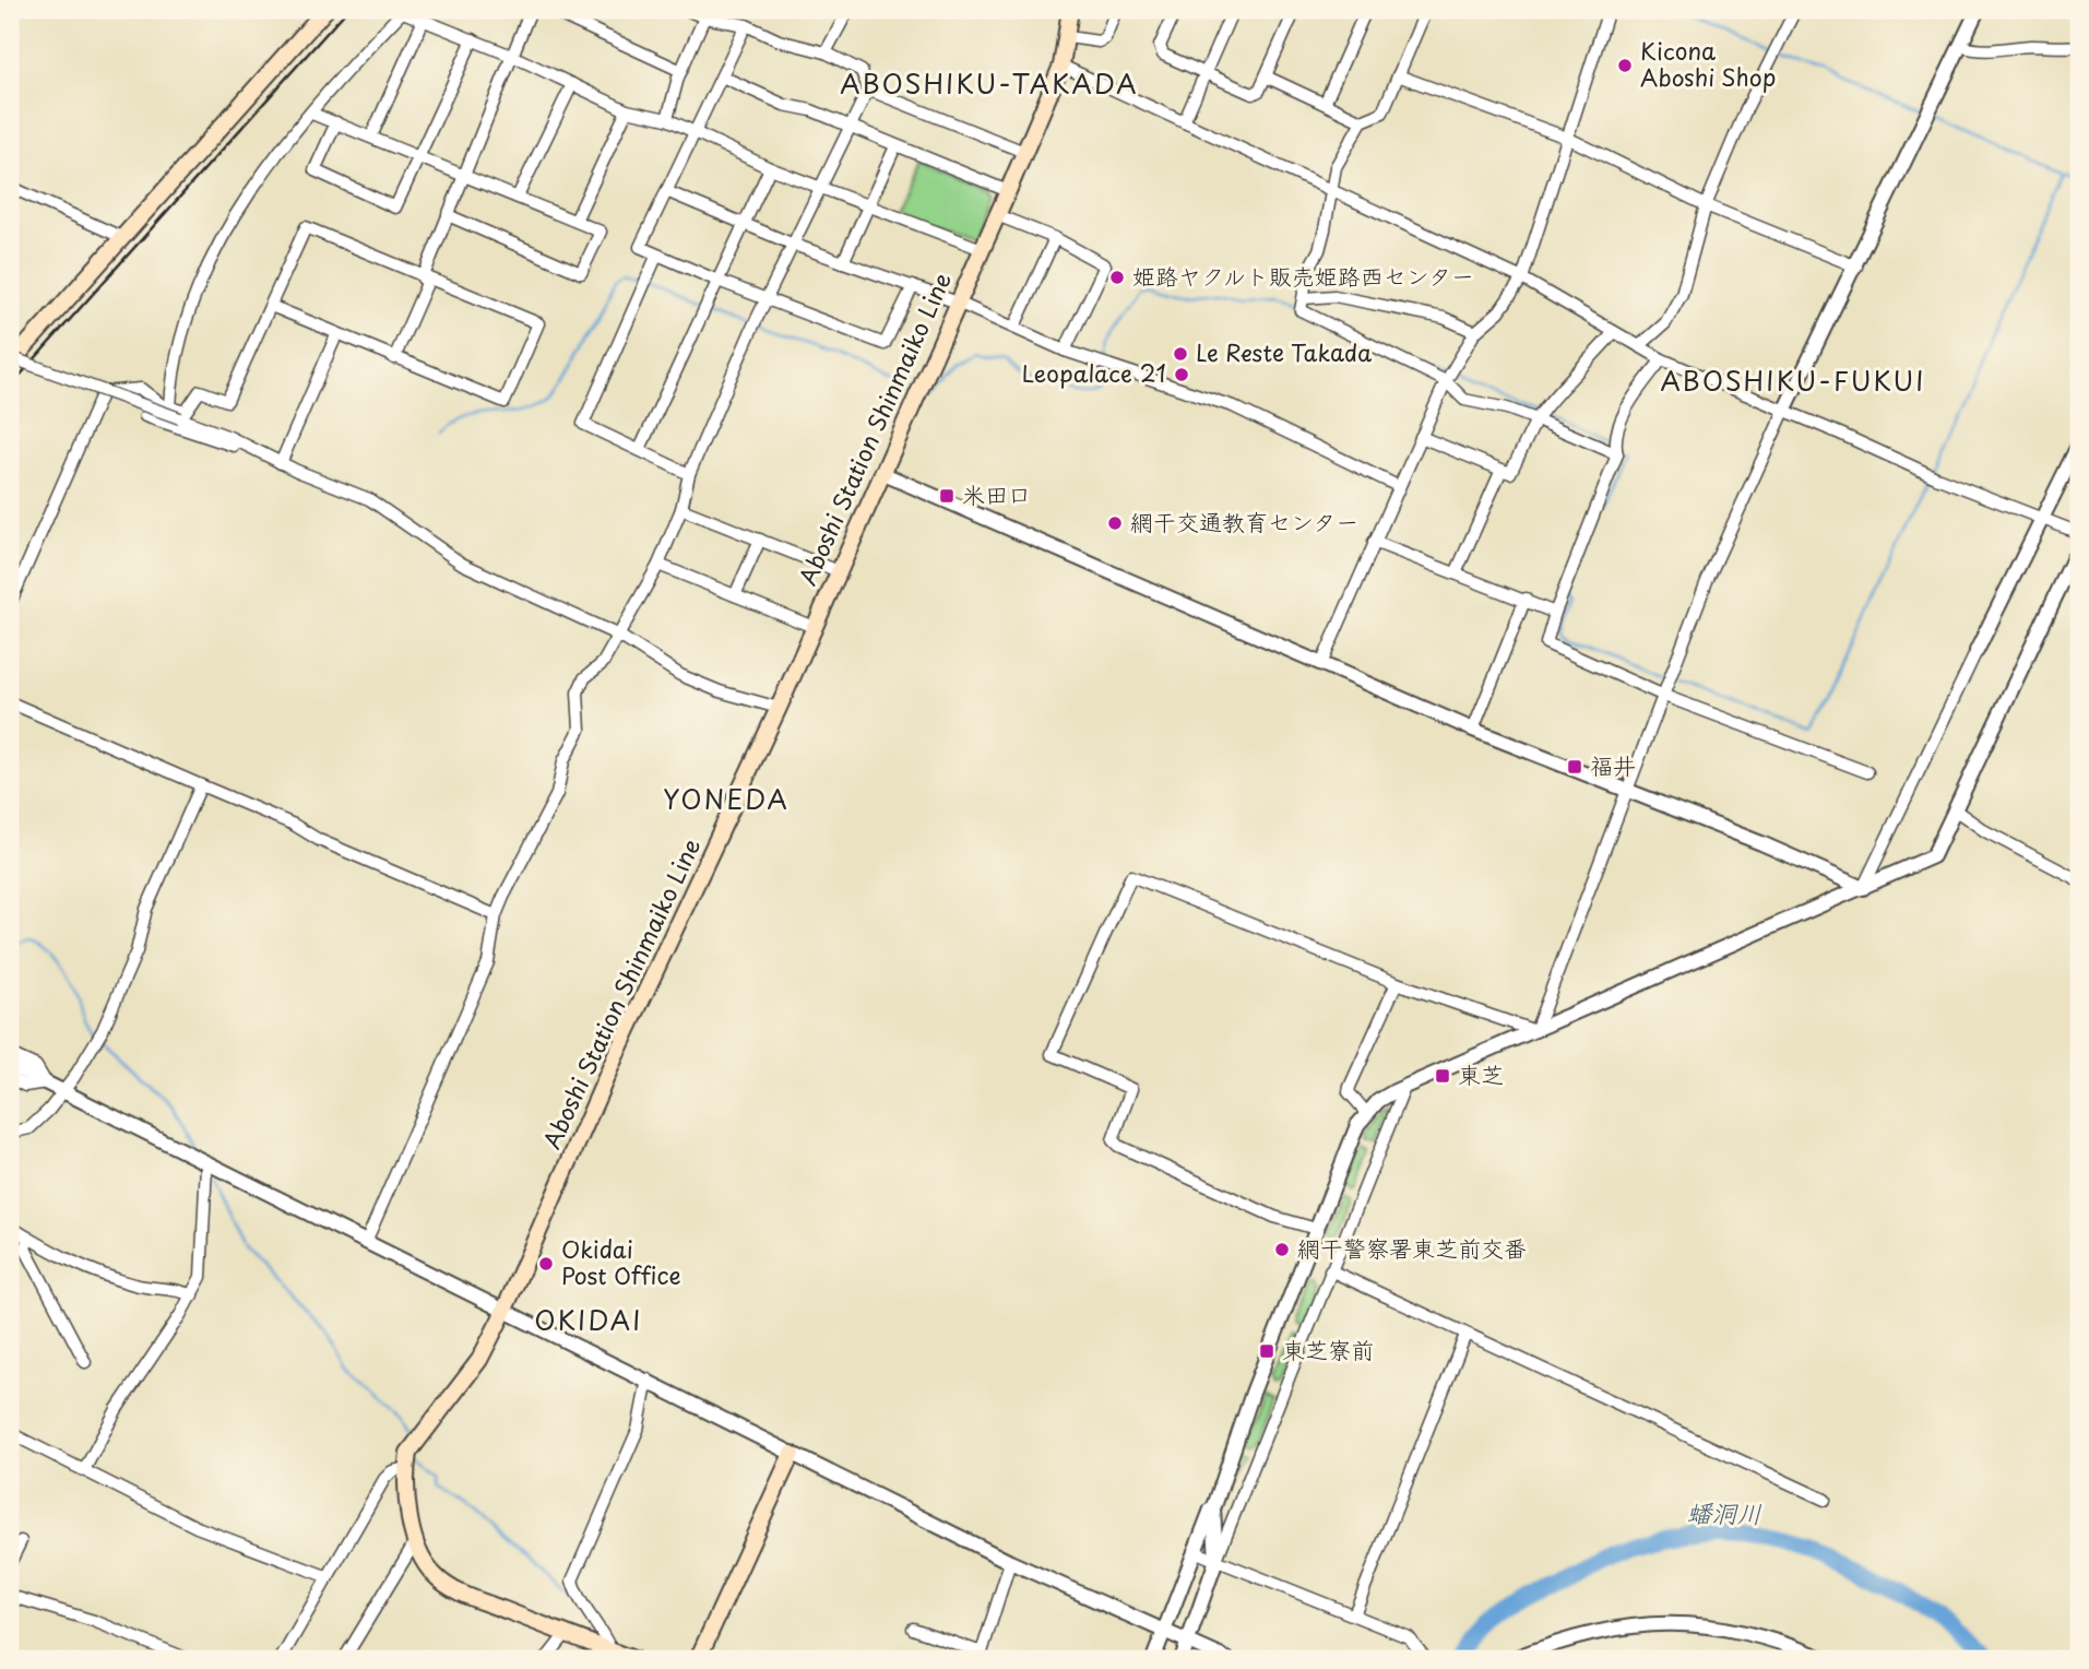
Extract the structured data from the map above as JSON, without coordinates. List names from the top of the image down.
{
  "streets": {
    "main road": ["Aboshi Station Shinmaiko Line"]
  },
  "districts": [
    "ABOSHIKU-TAKADA",
    "ABOSHIKU-FUKUI",
    "YONEDA",
    "OKIDAI"
  ],
  "water": ["蟠洞川"],
  "places": {
    "other": [
      "Kicona Aboshi Shop",
      "姫路ヤクルト販売姫路西センター",
      "Le Reste Takada",
      "Leopalace 21",
      "網干交通教育センター",
      "網干警察署東芝前交番",
      "Okidai Post Office"
    ],
    "transit": [
      "米田口",
      "福井",
      "東芝",
      "東芝寮前"
    ]
  }
}
